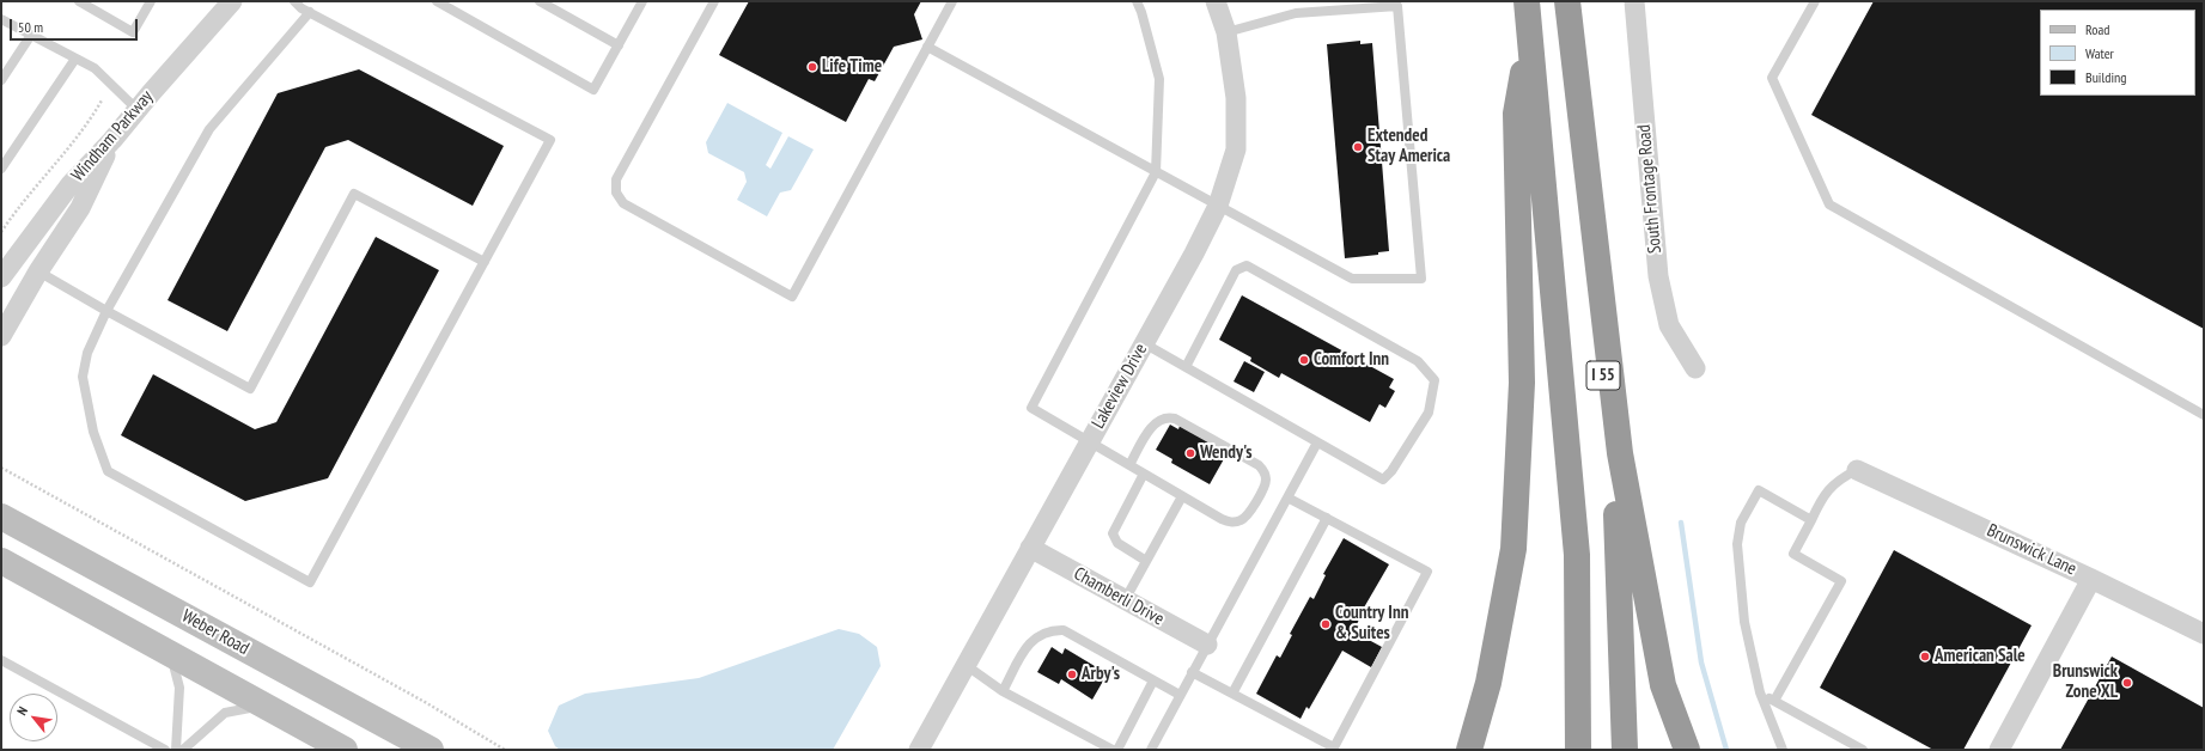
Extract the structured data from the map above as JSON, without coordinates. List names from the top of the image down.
{
  "streets": {
    "highway": ["I 55"],
    "main road": ["Weber Road"],
    "street": [
      "Windham Parkway",
      "South Frontage Road",
      "Lakeview Drive",
      "Brunswick Lane",
      "Chamberli Drive"
    ]
  },
  "crossings": [
    ["Lakeview Drive", "Chamberli Drive"]
  ],
  "places": [
    "Life Time",
    "Extended Stay America",
    "Comfort Inn",
    "Wendy's",
    "Country Inn & Suites",
    "American Sale",
    "Arby's",
    "Brunswick Zone XL"
  ],
  "legend": ["Road", "Water", "Building"],
  "scale_bar": "50 m",
  "north": "top left"
}
